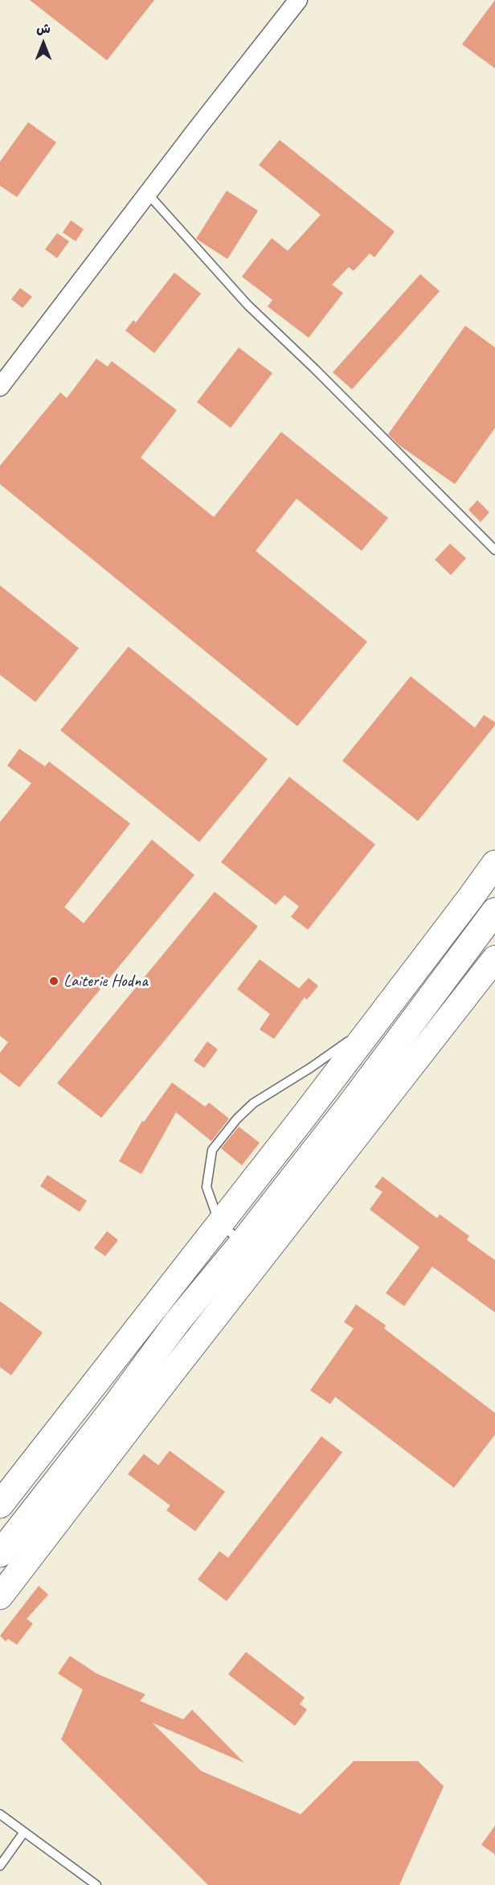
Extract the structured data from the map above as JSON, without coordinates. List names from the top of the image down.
{
  "places": ["Laiterie Hodna"],
  "north": "top"
}
